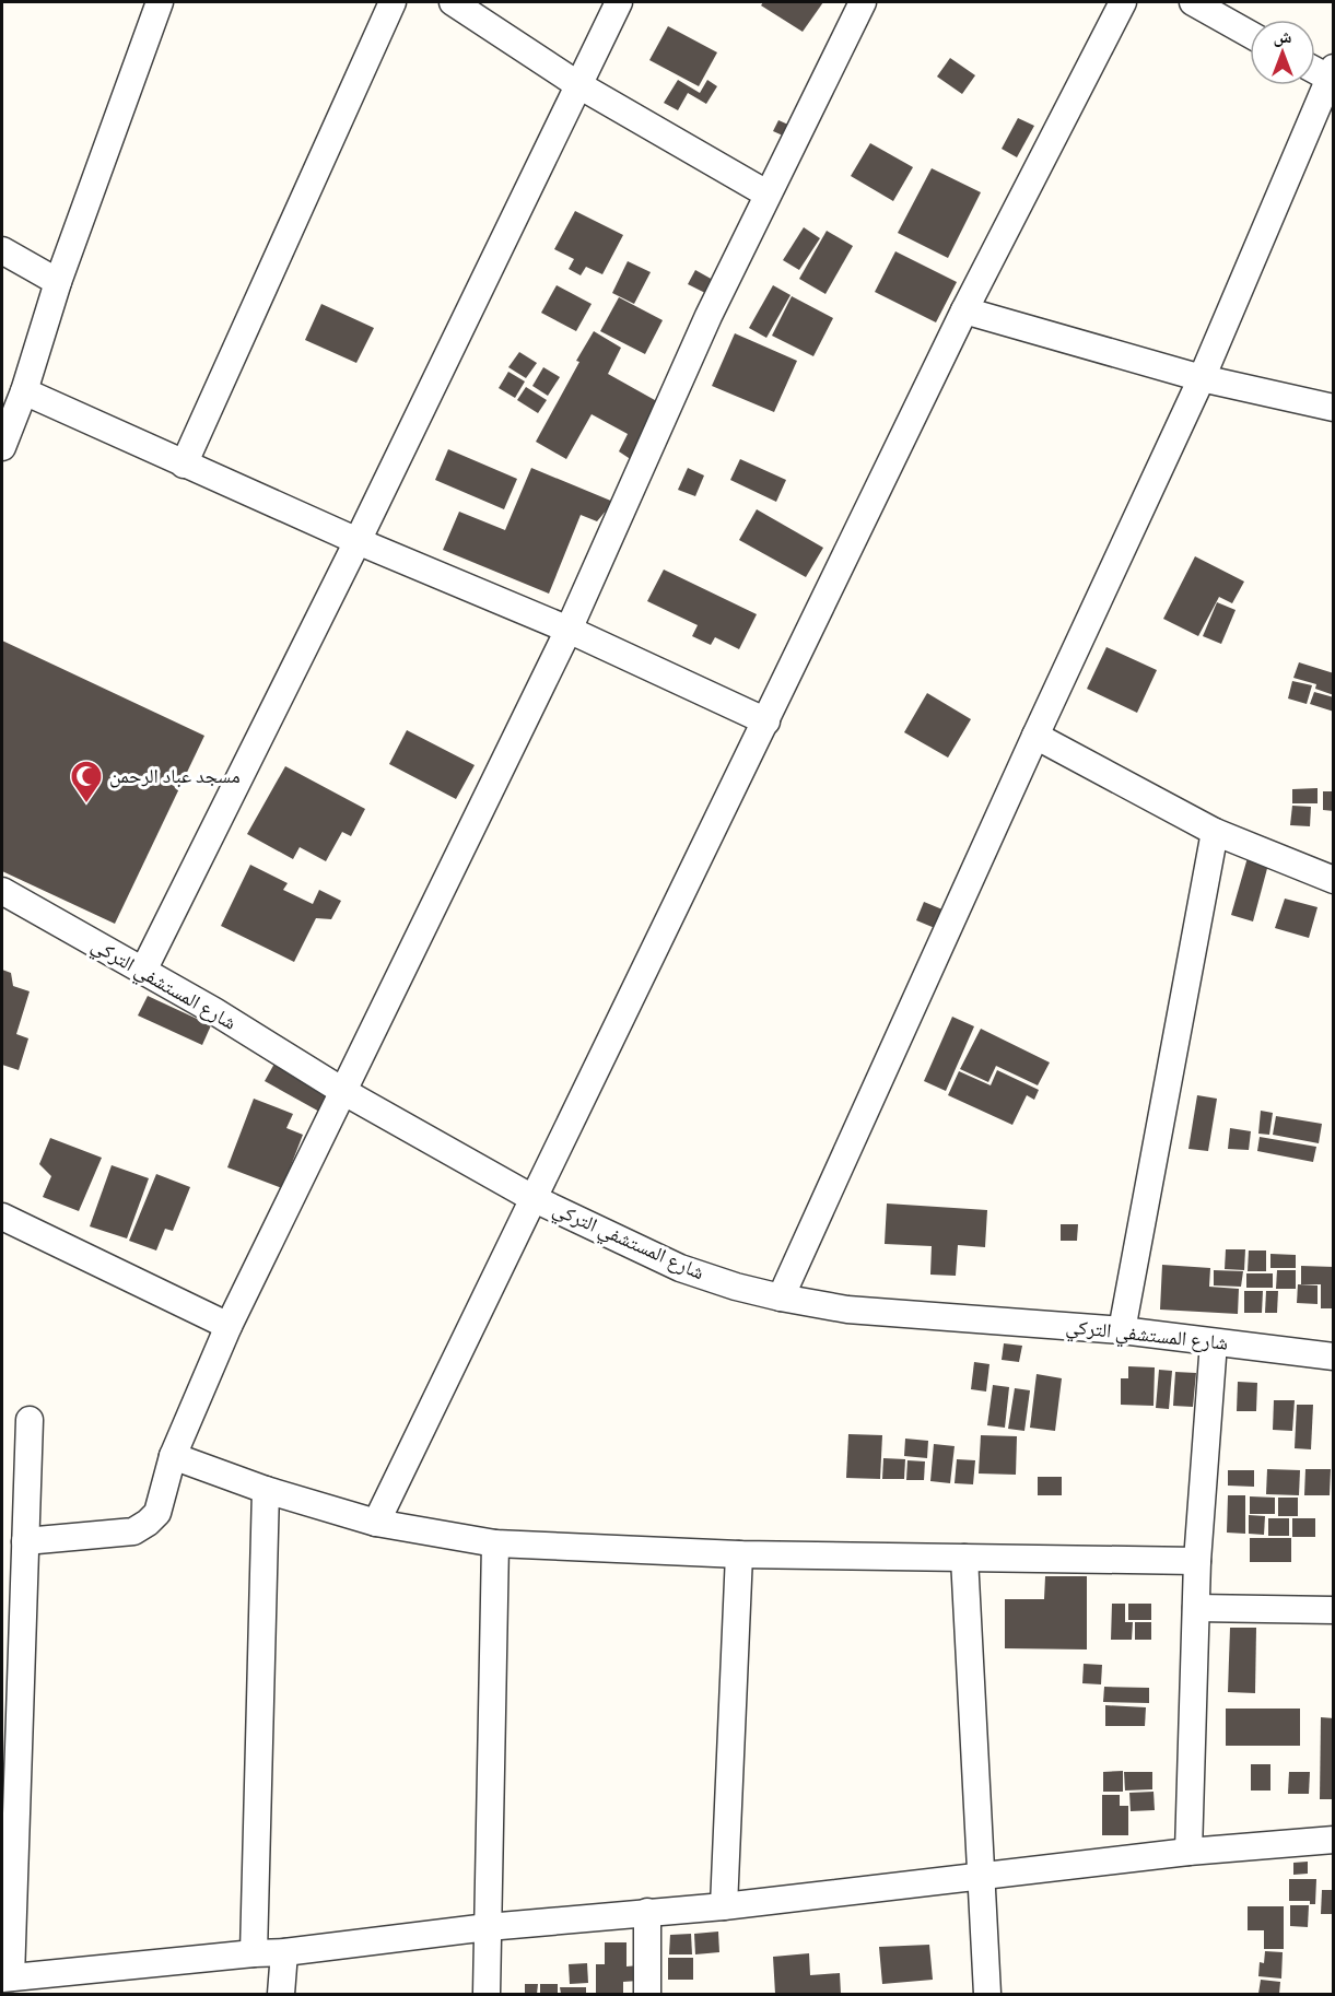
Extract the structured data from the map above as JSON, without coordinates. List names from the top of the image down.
{
  "streets": {
    "street": ["شارع المستشفي التركي"]
  },
  "places": {
    "mosque": ["مسجد عباد الرحمن"]
  },
  "north": "top"
}
